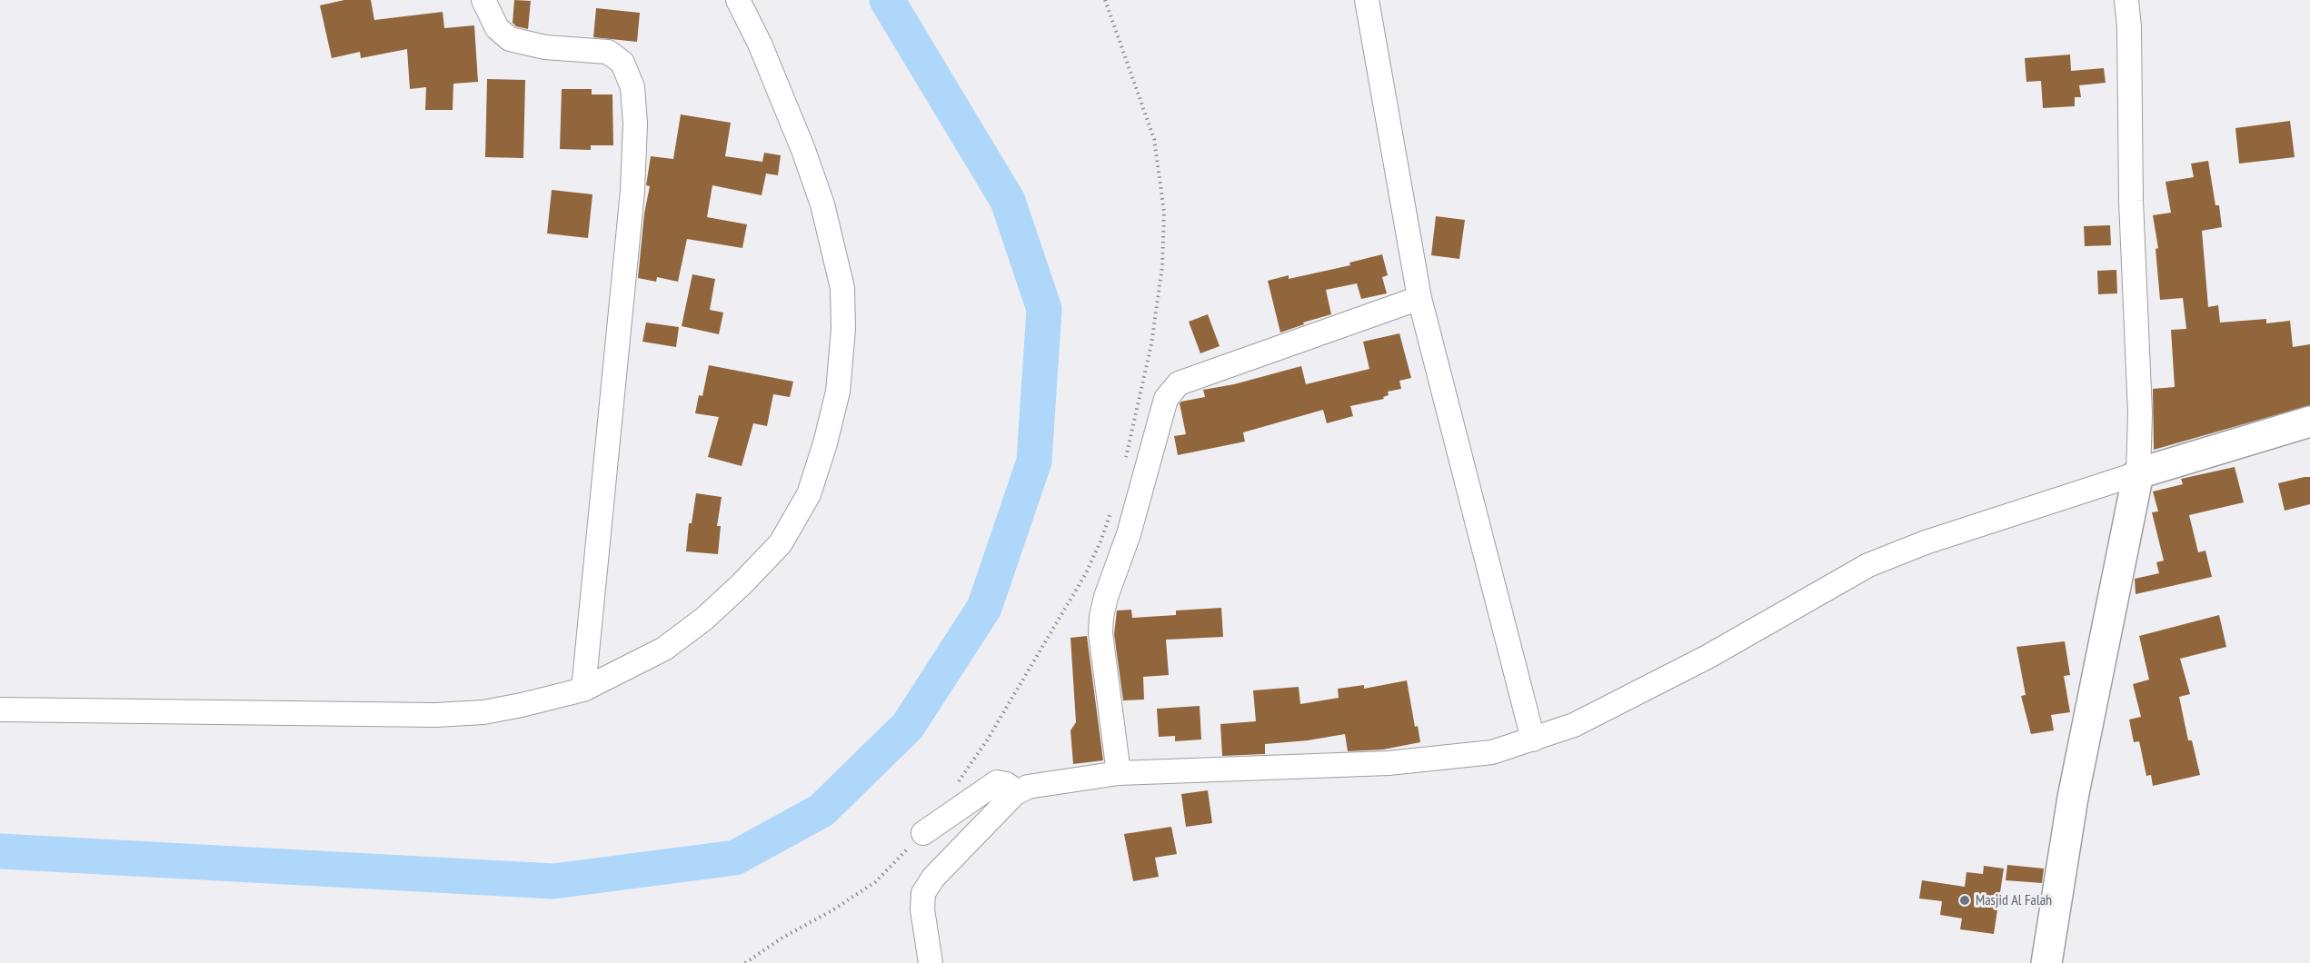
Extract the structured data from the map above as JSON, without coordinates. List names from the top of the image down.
{
  "places": ["Masjid Al Falah"]
}
